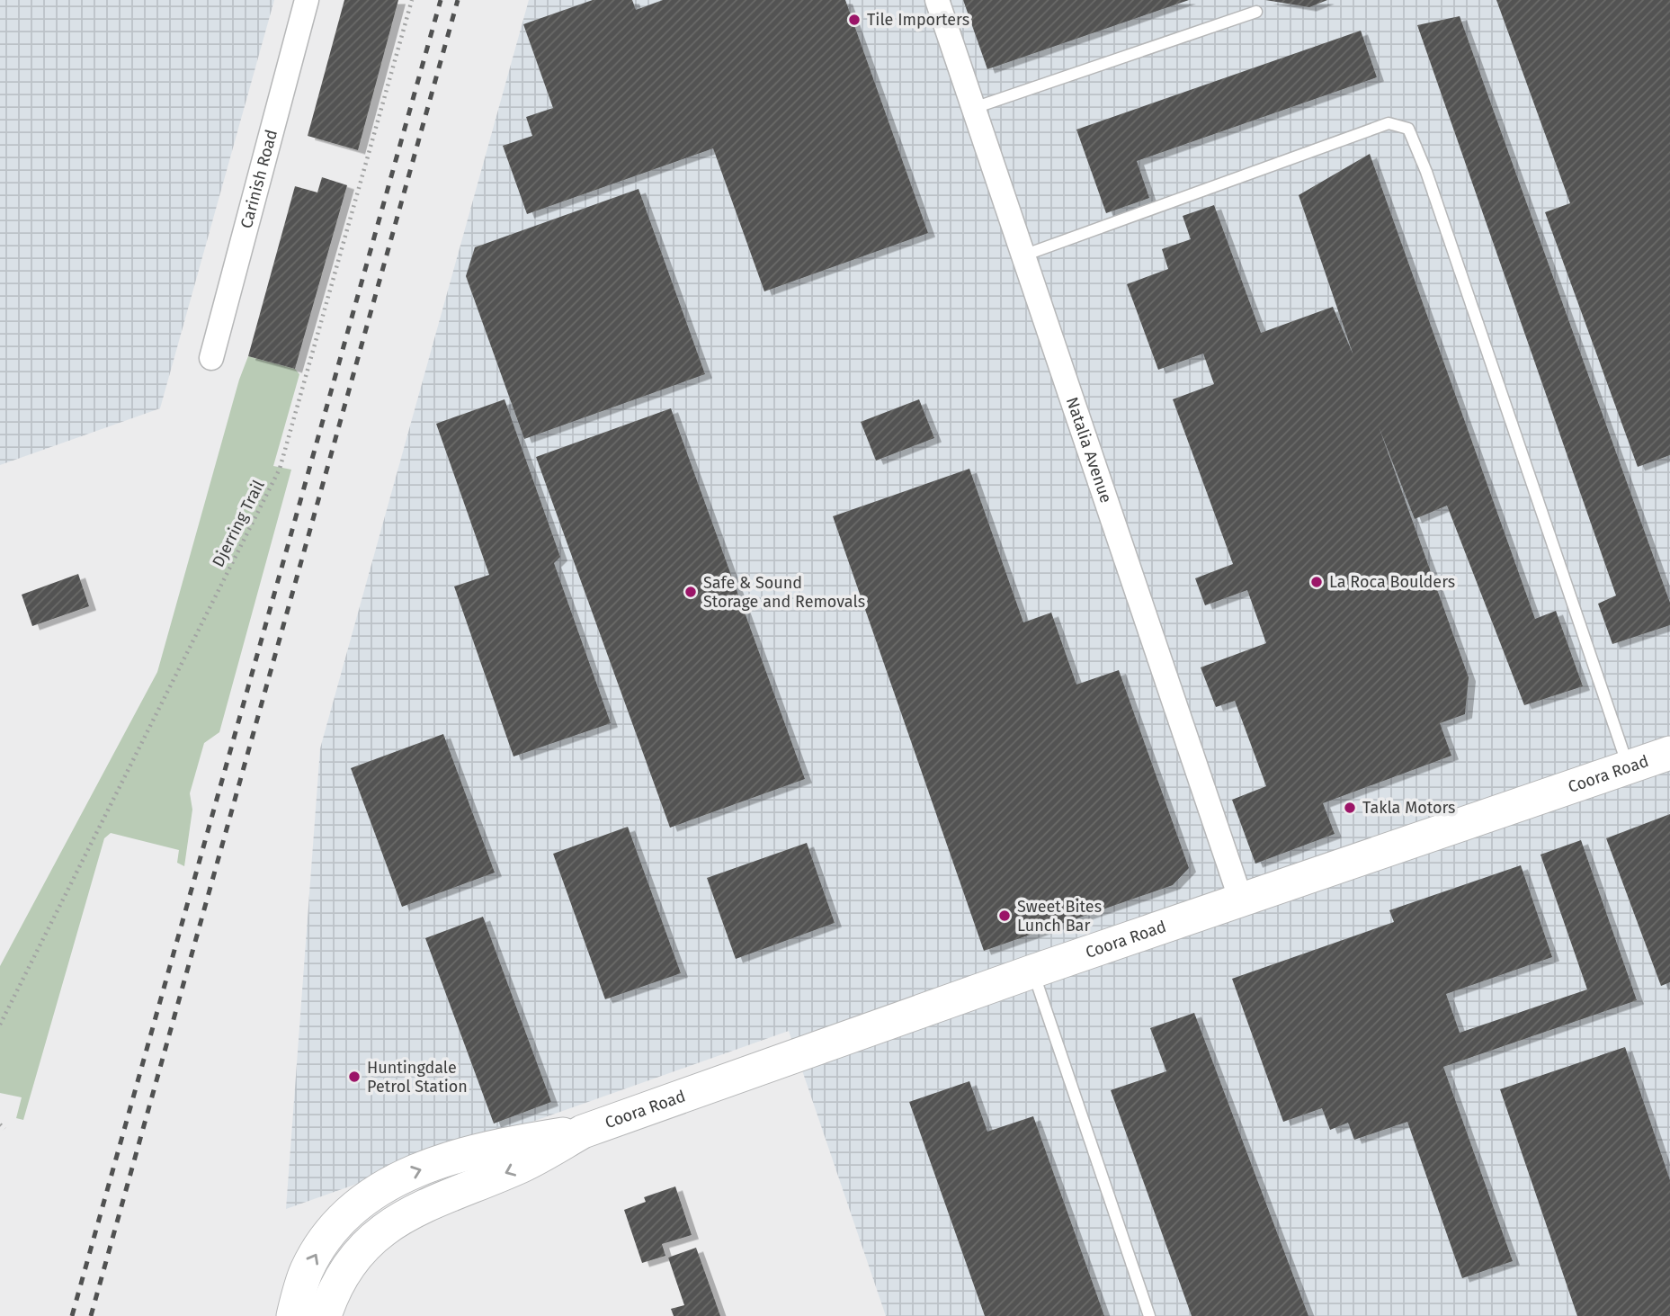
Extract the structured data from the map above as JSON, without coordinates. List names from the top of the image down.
{
  "streets": {
    "street": ["Carinish Road", "Natalia Avenue", "Coora Road"],
    "path": ["Djerring Trail"]
  },
  "crossings": [
    ["Natalia Avenue", "Coora Road"]
  ],
  "places": [
    "Tile Importers",
    "La Roca Boulders",
    "Safe & Sound Storage and Removals",
    "Takla Motors",
    "Sweet Bites Lunch Bar",
    "Huntingdale Petrol Station"
  ]
}
